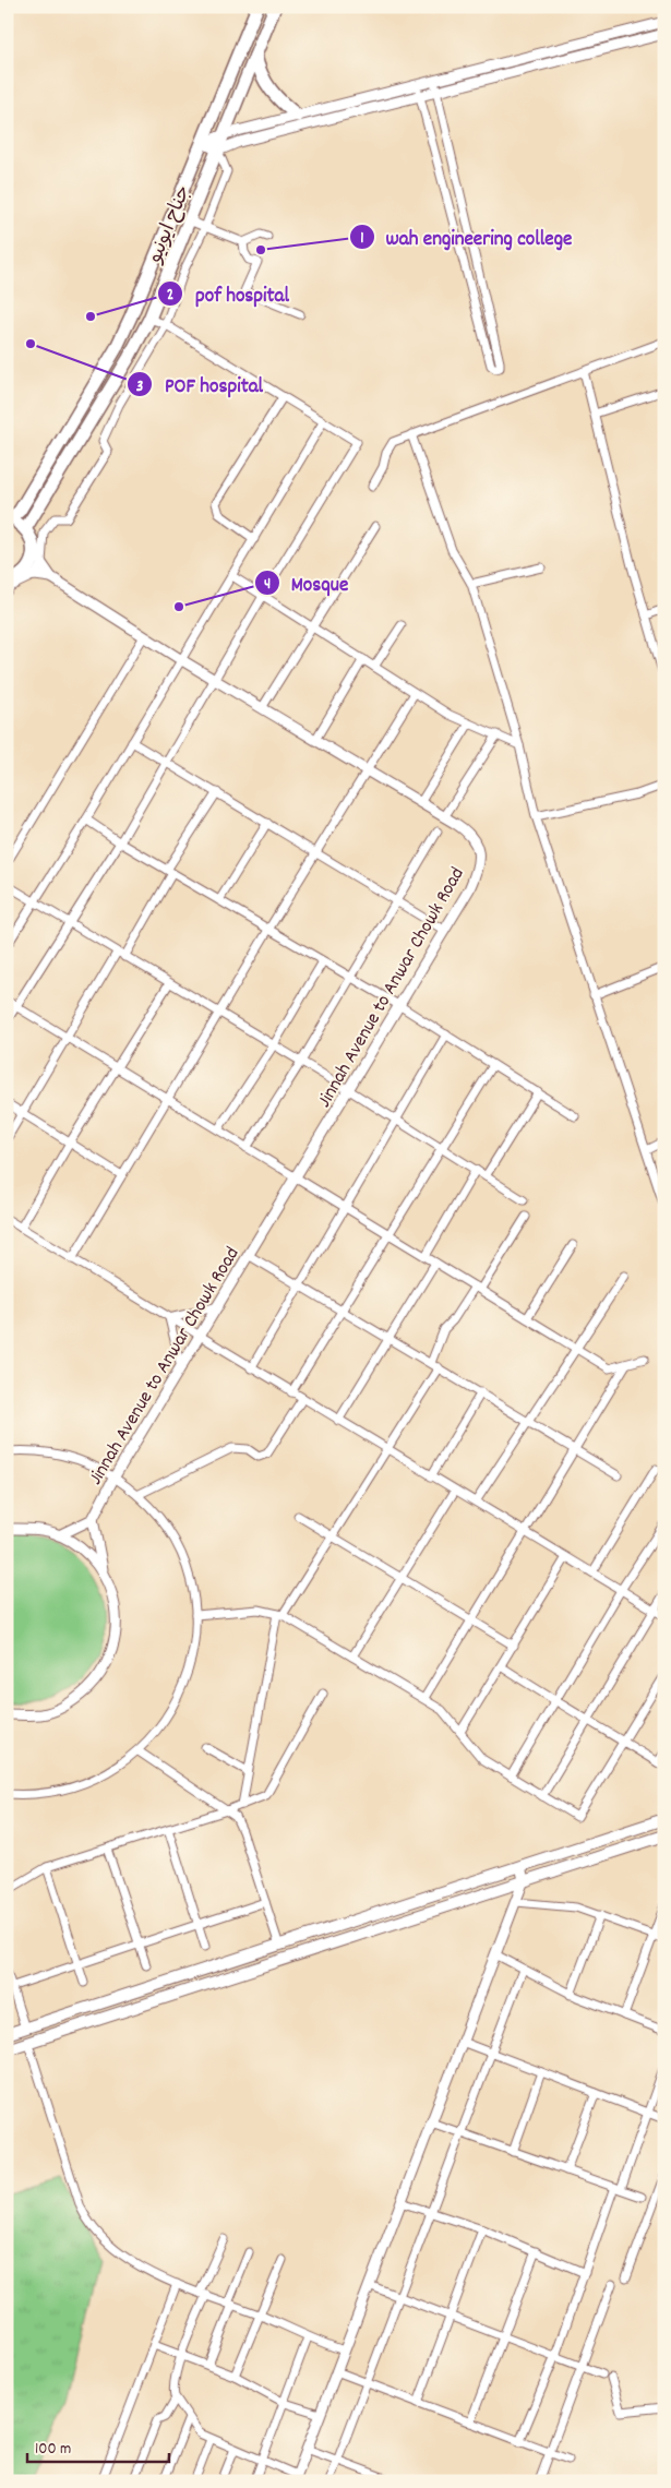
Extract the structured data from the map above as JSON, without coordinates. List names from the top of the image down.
{
  "streets": {
    "main road": ["جناح ایونیو"],
    "street": ["Jinnah Avenue to Anwar Chowk Road"]
  },
  "places": [
    "wah engineering college",
    "pof hospital",
    "POF hospital",
    "Mosque"
  ],
  "scale_bar": "100 m"
}
